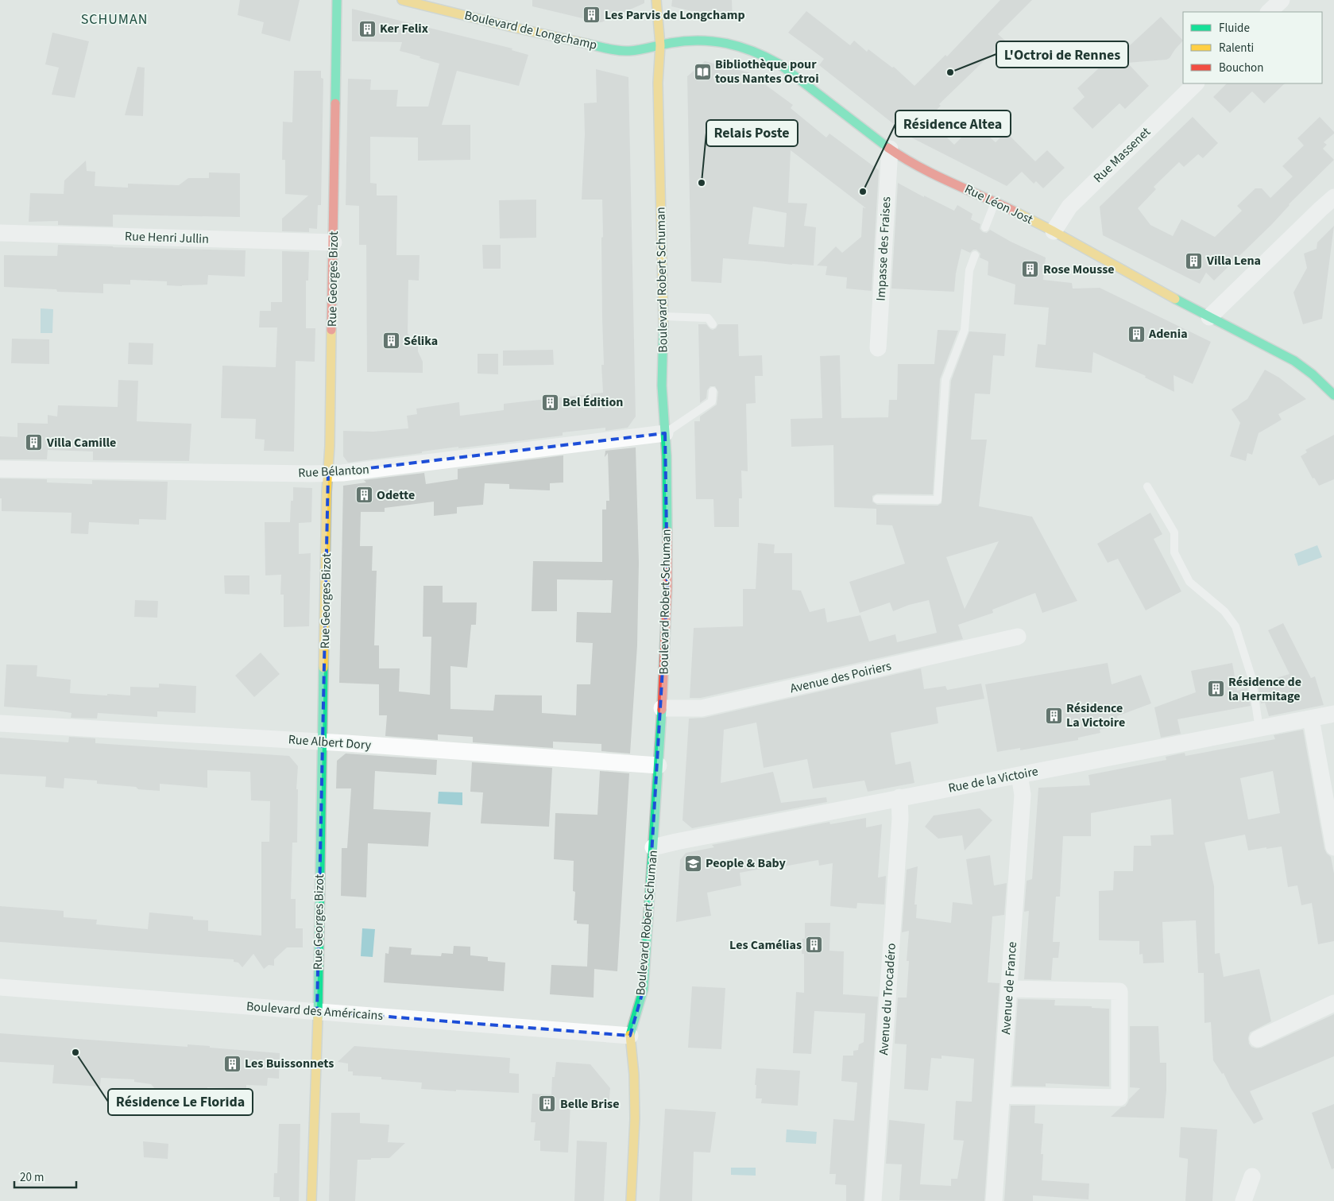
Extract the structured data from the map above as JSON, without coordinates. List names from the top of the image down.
{
  "streets": {
    "street": [
      "Boulevard de Longchamp",
      "Rue Massenet",
      "Rue Léon Jost",
      "Rue Henri Jullin",
      "Impasse des Fraises",
      "Rue Georges Bizot",
      "Boulevard Robert Schuman",
      "Rue Bélanton",
      "Avenue des Poiriers",
      "Rue Albert Dory",
      "Rue de la Victoire",
      "Avenue de France",
      "Avenue du Trocadéro",
      "Boulevard des Américains"
    ]
  },
  "crossings": [
    ["Boulevard de Longchamp", "Rue Léon Jost"],
    ["Boulevard de Longchamp", "Boulevard Robert Schuman"],
    ["Rue Massenet", "Rue Léon Jost"],
    ["Rue Léon Jost", "Impasse des Fraises"],
    ["Rue Léon Jost", "Boulevard Robert Schuman"],
    ["Rue Henri Jullin", "Rue Georges Bizot"],
    ["Rue Georges Bizot", "Rue Bélanton"],
    ["Rue Georges Bizot", "Rue Albert Dory"],
    ["Rue Georges Bizot", "Boulevard des Américains"],
    ["Boulevard Robert Schuman", "Rue Bélanton"],
    ["Boulevard Robert Schuman", "Avenue des Poiriers"],
    ["Boulevard Robert Schuman", "Rue Albert Dory"],
    ["Boulevard Robert Schuman", "Rue de la Victoire"],
    ["Boulevard Robert Schuman", "Boulevard des Américains"],
    ["Rue de la Victoire", "Avenue de France"],
    ["Rue de la Victoire", "Avenue du Trocadéro"]
  ],
  "districts": ["SCHUMAN"],
  "places": {
    "building": [
      "Les Parvis de Longchamp",
      "Ker Felix",
      "Villa Lena",
      "Rose Mousse",
      "Adenia",
      "Sélika",
      "Bel Édition",
      "Villa Camille",
      "Odette",
      "Résidence de la Hermitage",
      "Résidence La Victoire",
      "Les Camélias",
      "Les Buissonnets",
      "Belle Brise"
    ],
    "library": ["Bibliothèque pour tous Nantes Octroi"],
    "other": [
      "L'Octroi de Rennes",
      "Relais Poste",
      "Résidence Altea",
      "Résidence Le Florida"
    ],
    "school or university": ["People & Baby"]
  },
  "legend": ["Fluide", "Ralenti", "Bouchon"],
  "scale_bar": "20 m"
}
